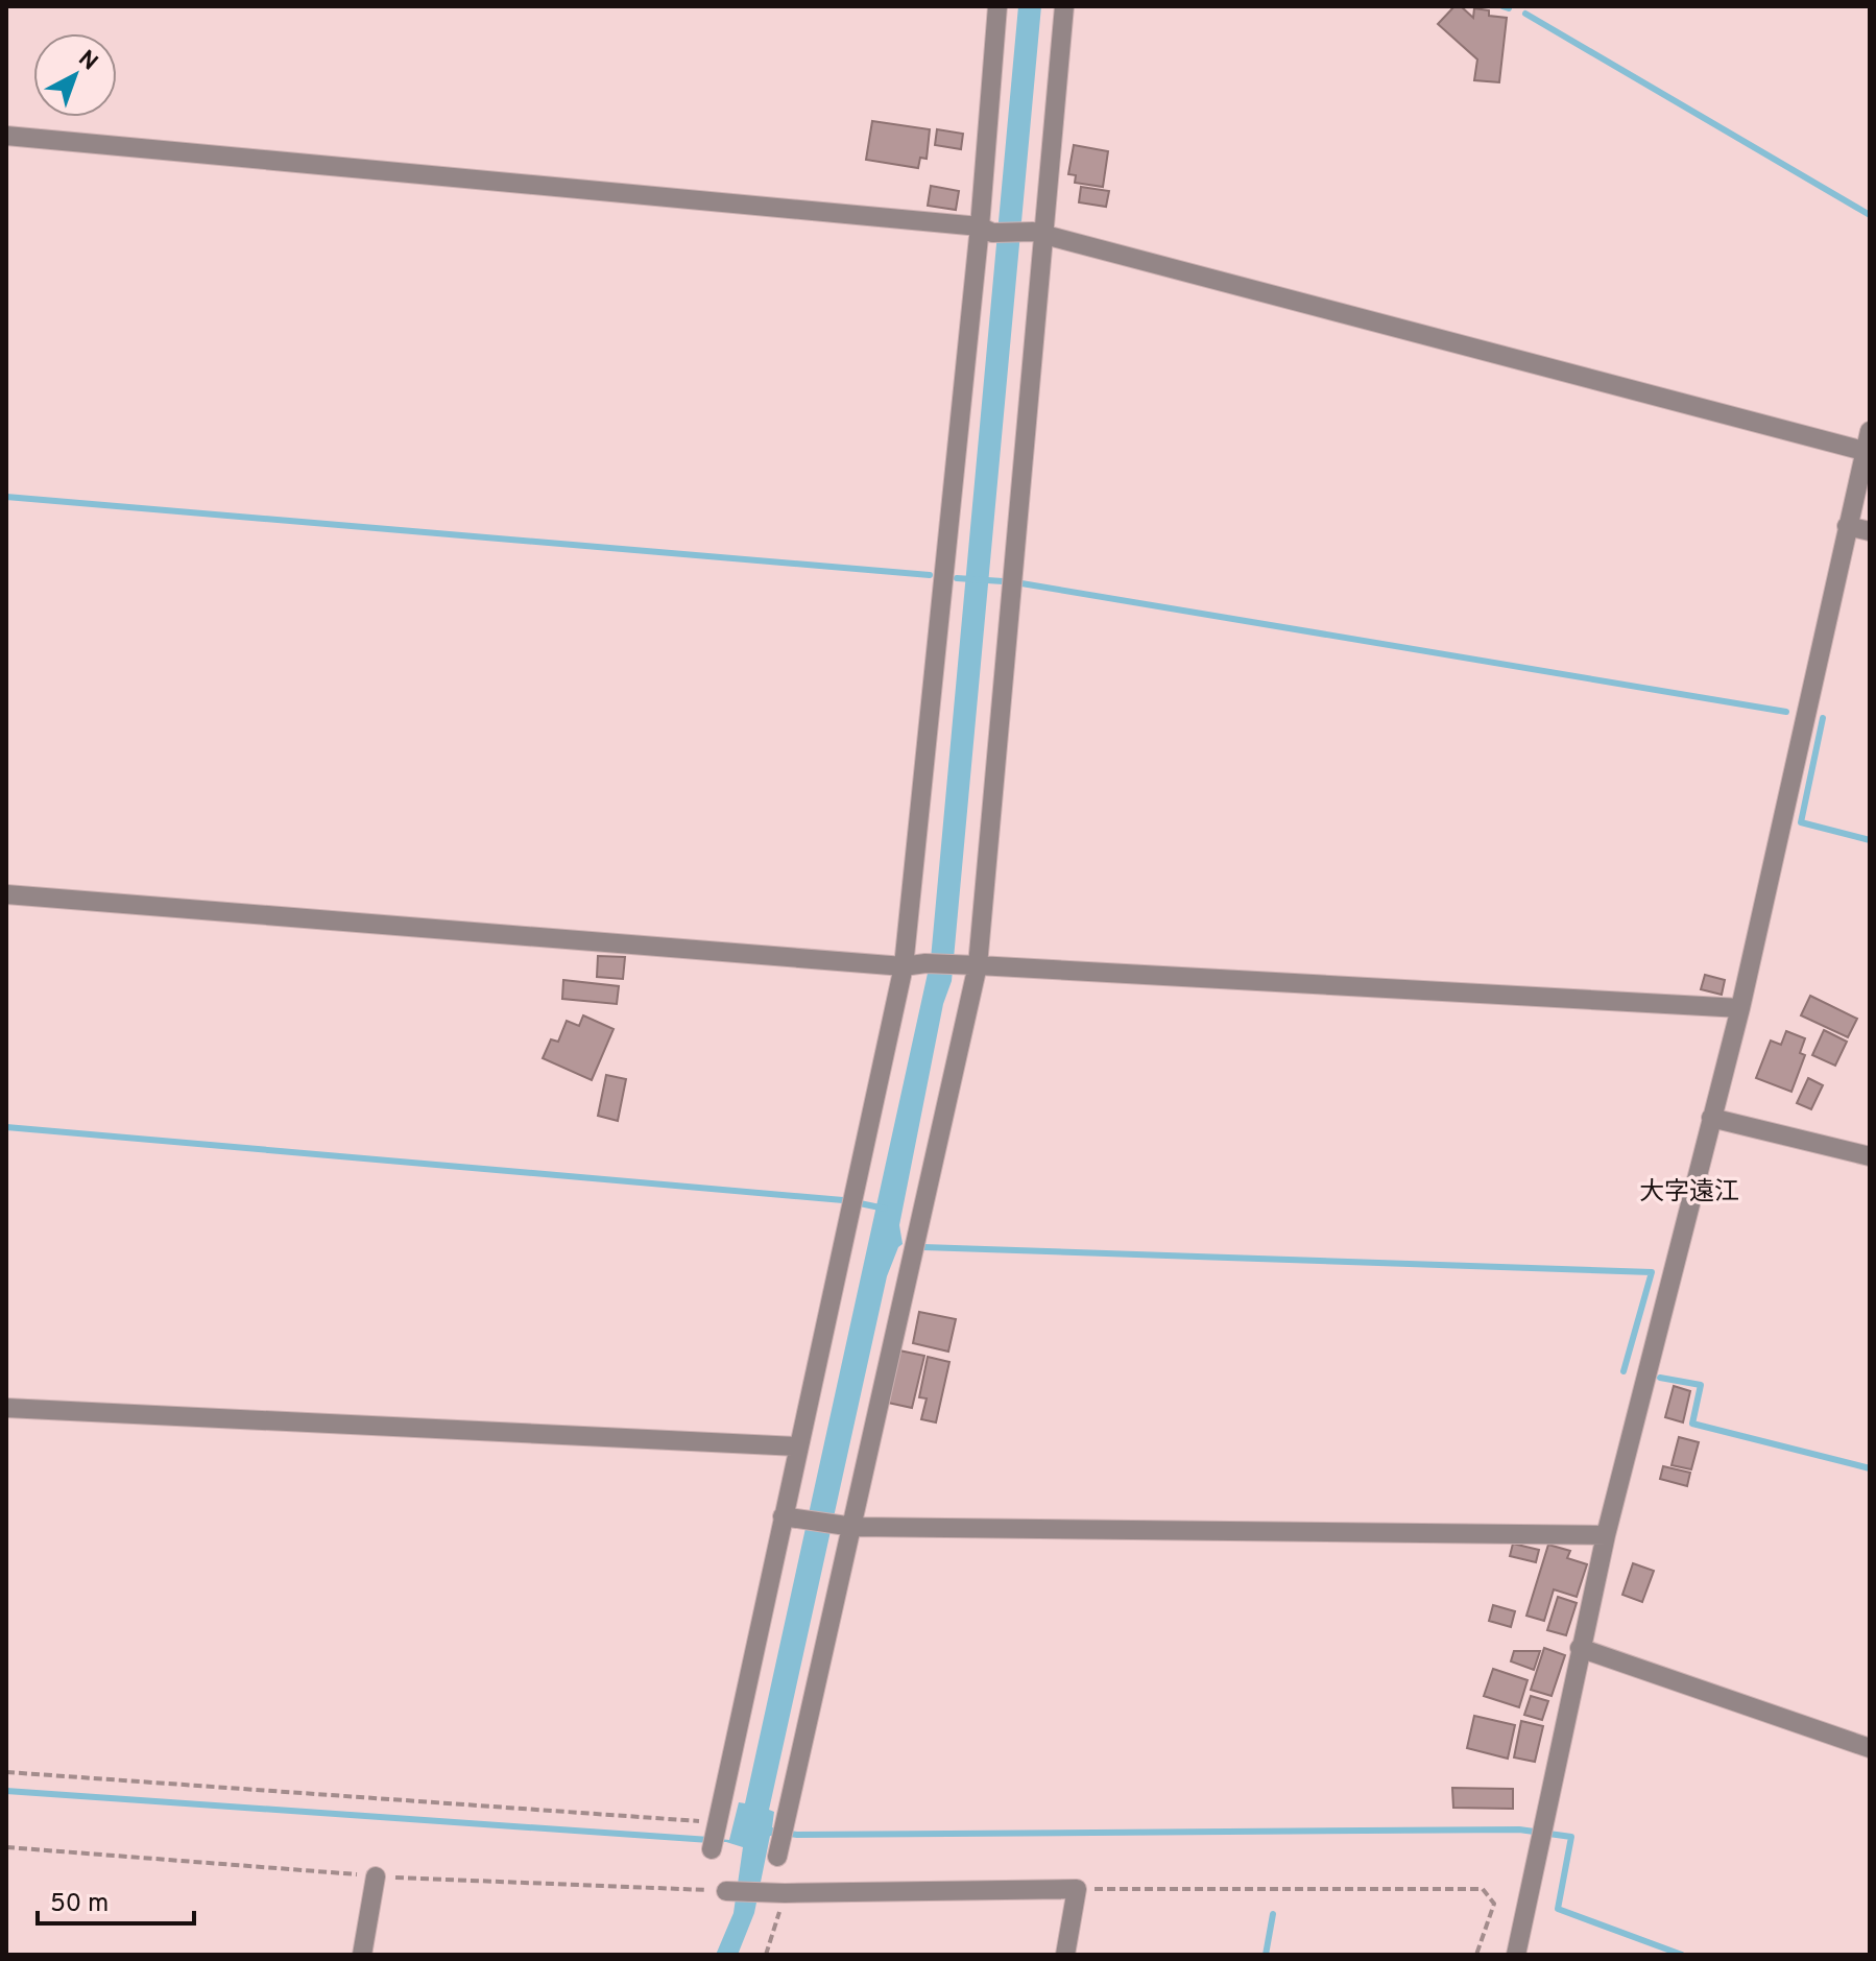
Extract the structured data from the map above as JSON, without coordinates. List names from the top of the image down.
{
  "districts": ["大字遠江"],
  "scale_bar": "50 m",
  "north": "top right"
}
